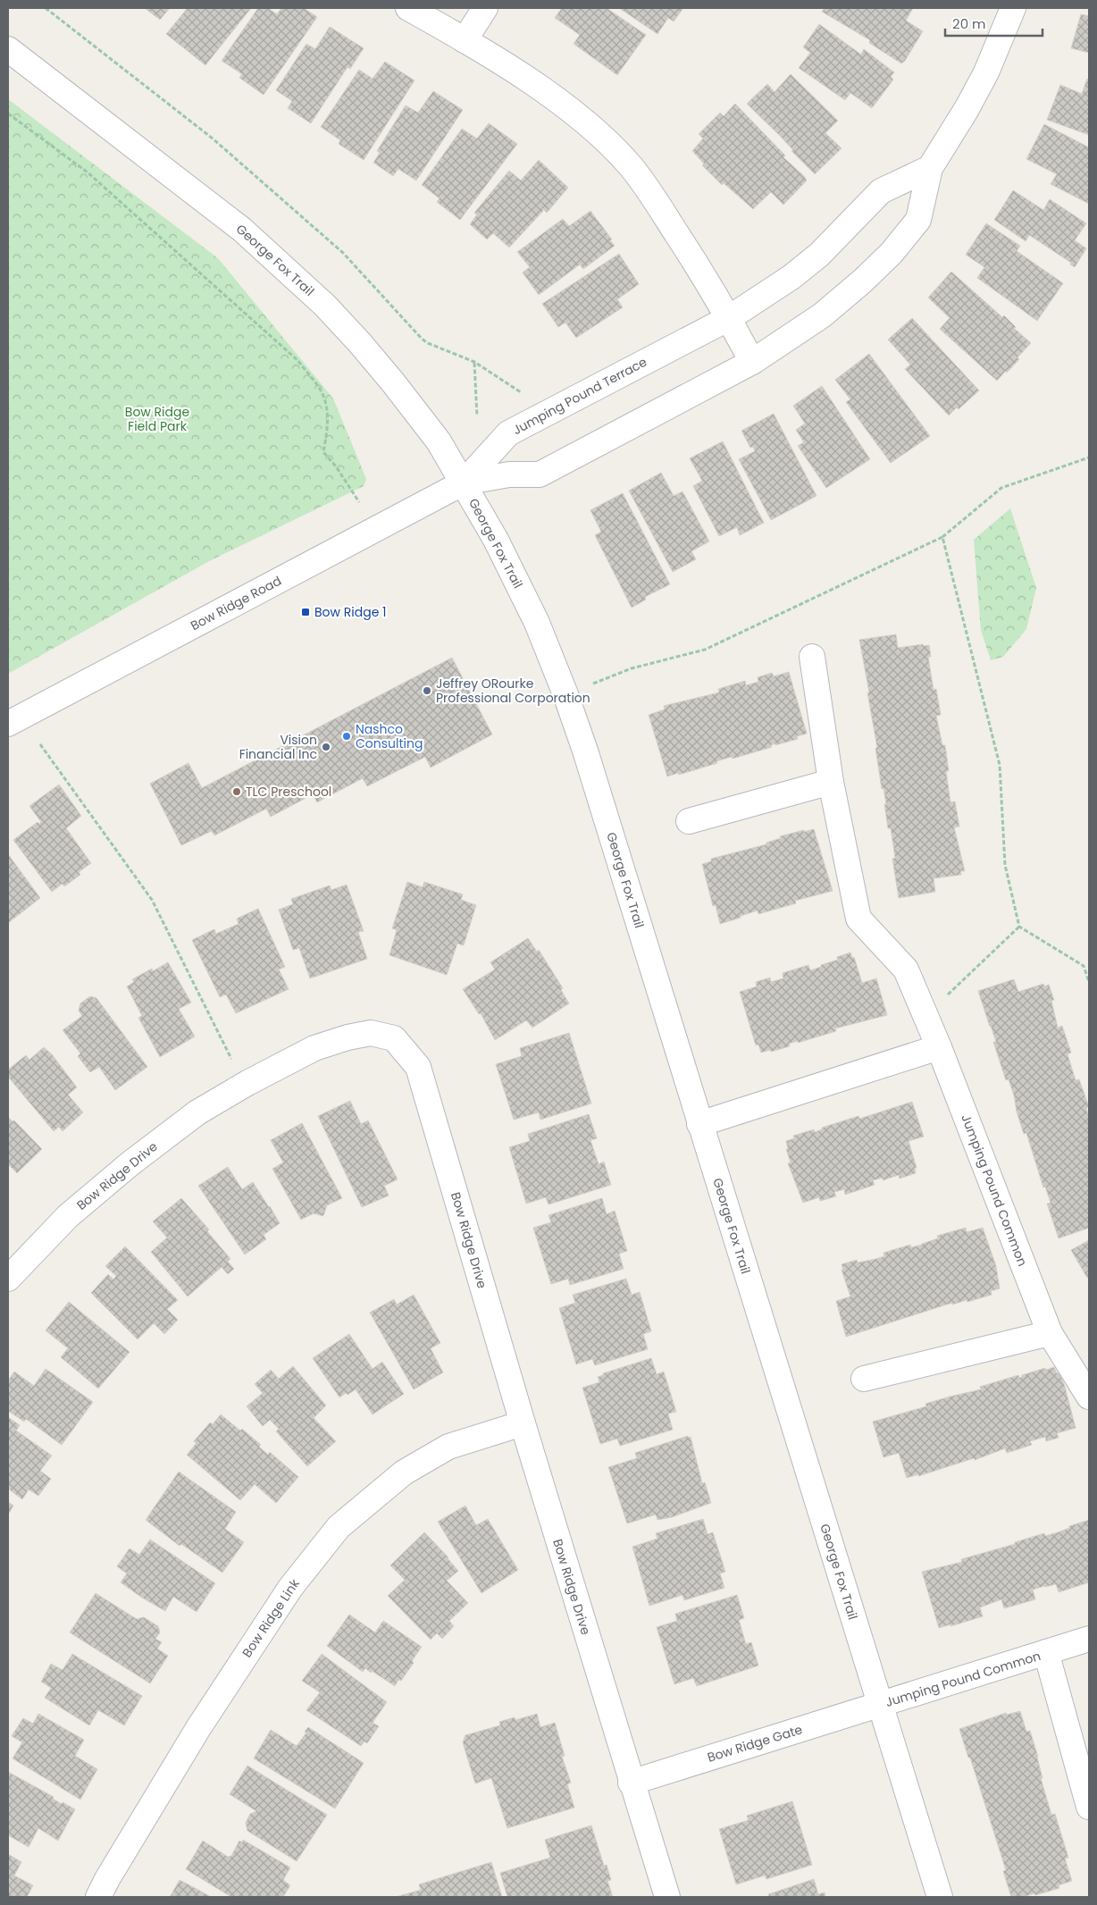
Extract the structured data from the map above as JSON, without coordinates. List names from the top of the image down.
{
  "streets": {
    "street": [
      "George Fox Trail",
      "Jumping Pound Terrace",
      "Bow Ridge Road",
      "Bow Ridge Drive",
      "Jumping Pound Common",
      "Bow Ridge Link",
      "Bow Ridge Gate"
    ]
  },
  "crossings": [
    ["George Fox Trail", "Jumping Pound Terrace"],
    ["George Fox Trail", "Bow Ridge Road"],
    ["George Fox Trail", "Jumping Pound Common"],
    ["George Fox Trail", "Bow Ridge Gate"],
    ["Jumping Pound Terrace", "Bow Ridge Road"],
    ["Bow Ridge Drive", "Bow Ridge Link"],
    ["Bow Ridge Drive", "Bow Ridge Gate"],
    ["Jumping Pound Common", "Bow Ridge Gate"]
  ],
  "parks": ["Bow Ridge Field Park"],
  "places": {
    "transit": ["Bow Ridge 1"],
    "other": [
      "Jeffrey ORourke Professional Corporation",
      "Nashco Consulting",
      "Vision Financial Inc",
      "TLC Preschool"
    ]
  },
  "scale_bar": "20 m"
}
